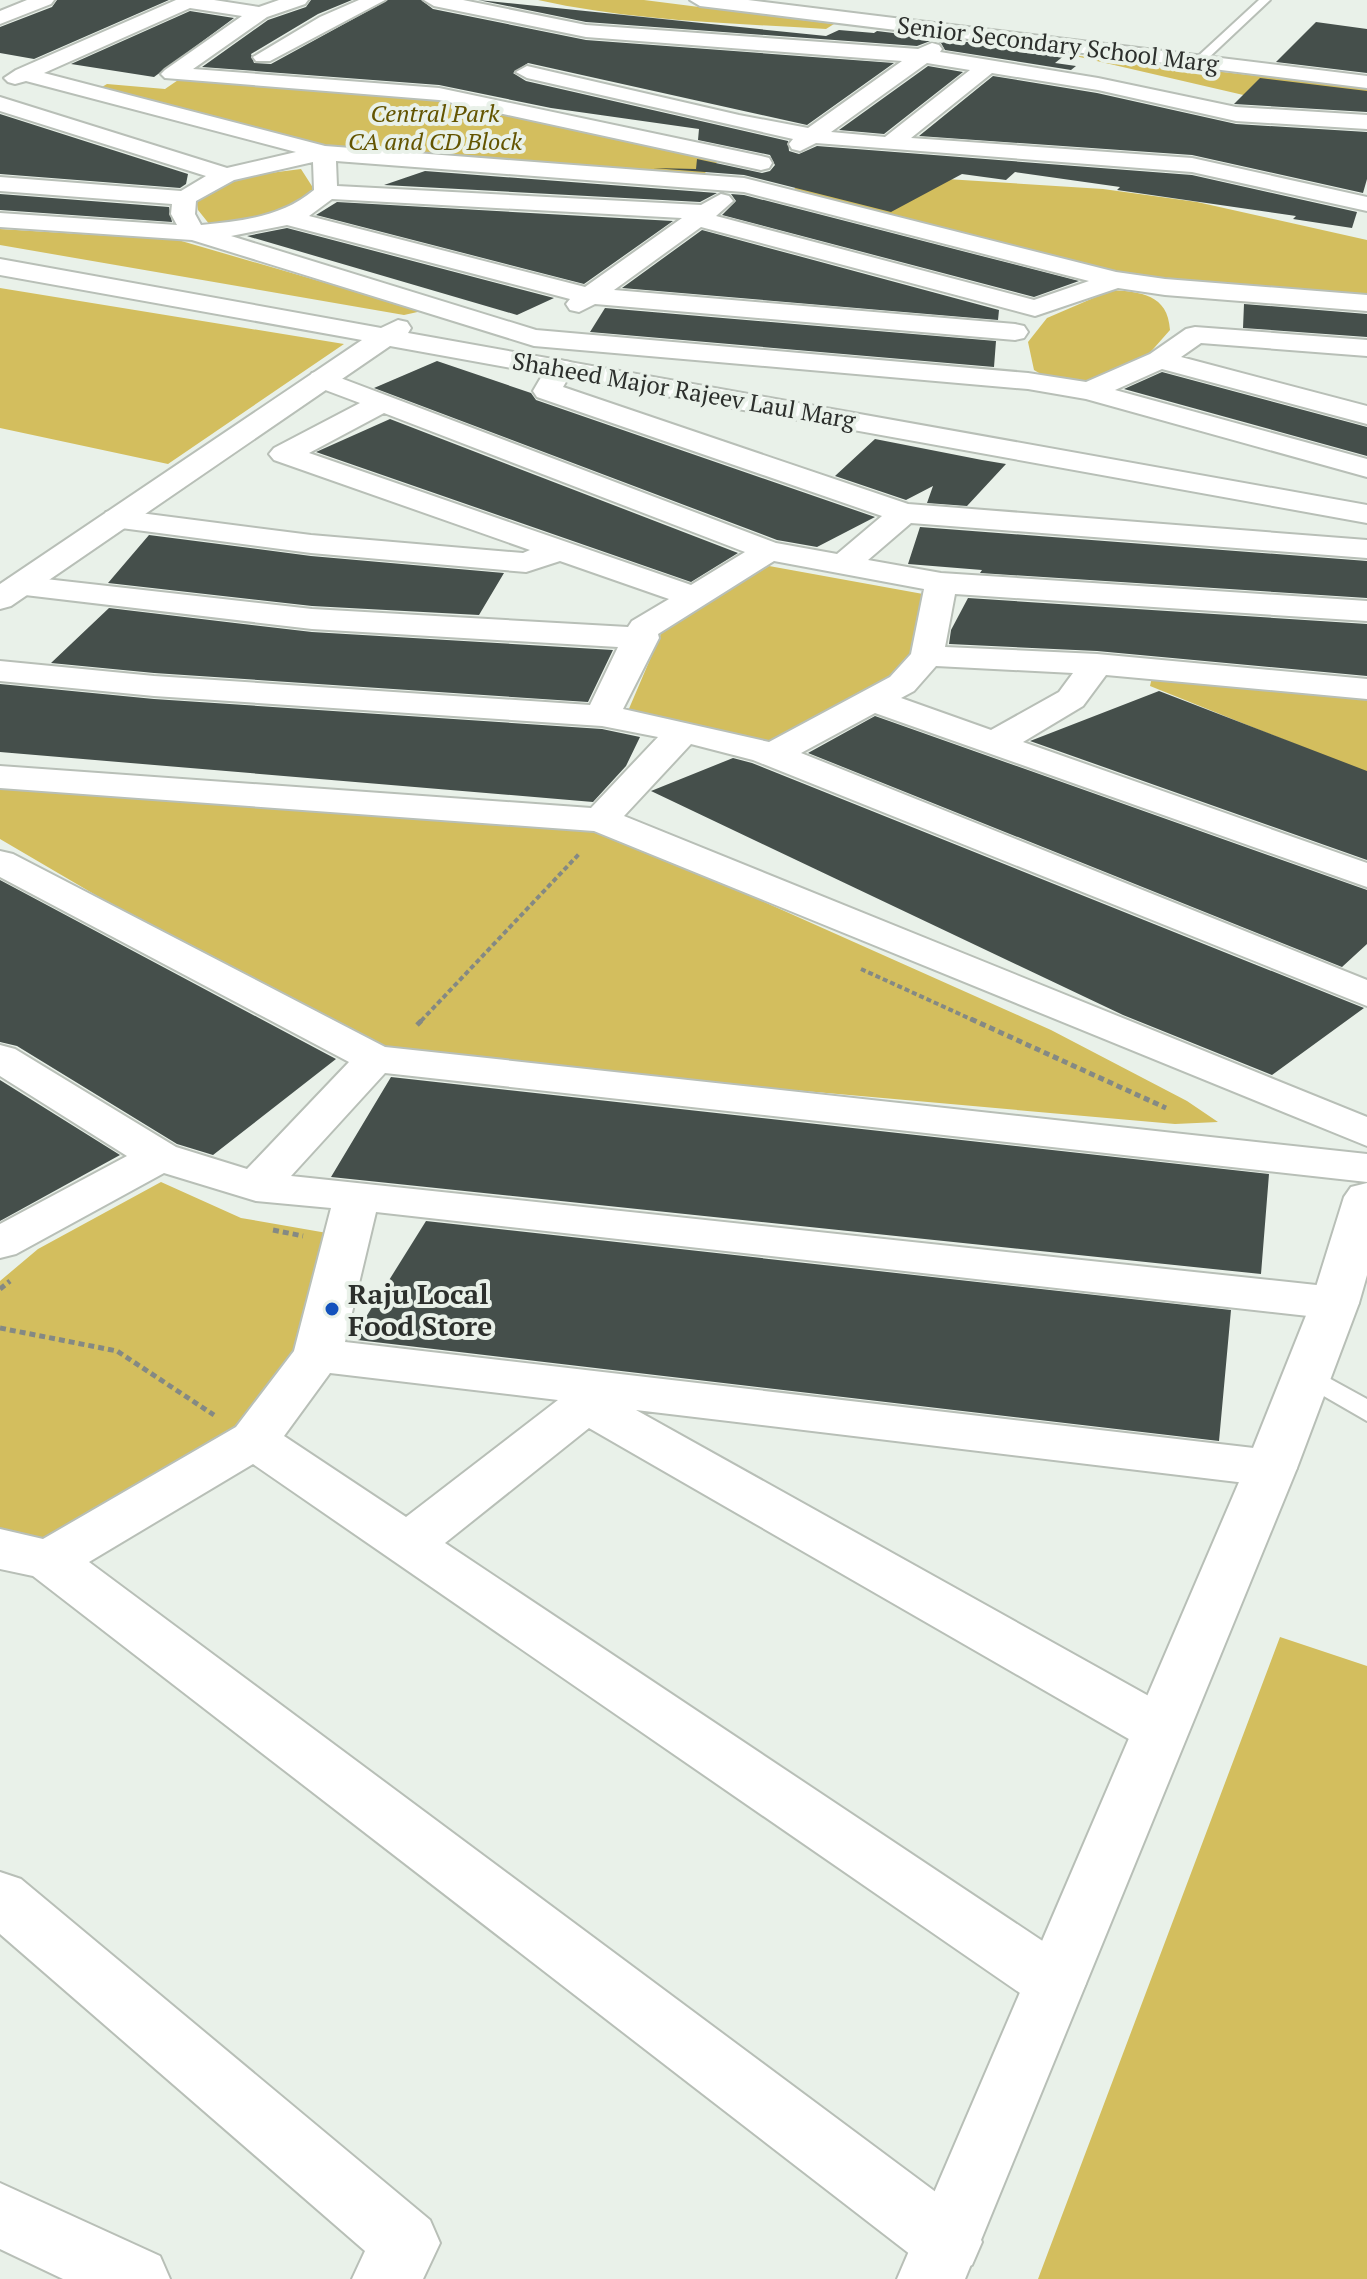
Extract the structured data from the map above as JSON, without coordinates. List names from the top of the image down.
{
  "streets": {
    "street": ["Senior Secondary School Marg", "Shaheed Major Rajeev Laul Marg"]
  },
  "parks": ["Central Park CA and CD Block"],
  "places": ["Raju Local Food Store"]
}
